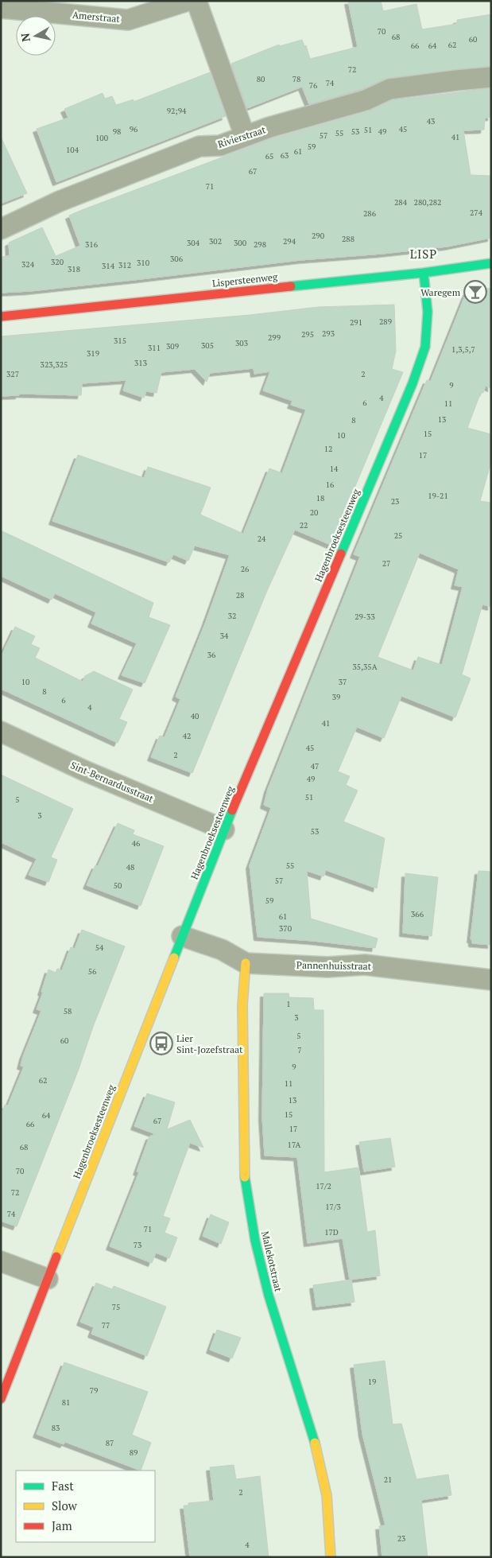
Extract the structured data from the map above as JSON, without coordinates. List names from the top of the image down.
{
  "streets": {
    "street": [
      "Amerstraat",
      "Rivierstraat",
      "Lispersteenweg",
      "Hagenbroeksesteenweg",
      "Sint-Bernardusstraat",
      "Pannenhuisstraat",
      "Mallekotstraat"
    ]
  },
  "crossings": [
    ["Lispersteenweg", "Hagenbroeksesteenweg"],
    ["Hagenbroeksesteenweg", "Sint-Bernardusstraat"],
    ["Hagenbroeksesteenweg", "Pannenhuisstraat"],
    ["Pannenhuisstraat", "Mallekotstraat"]
  ],
  "districts": ["LISP"],
  "places": {
    "bar": ["Waregem"],
    "bus stop": ["Lier Sint-Jozefstraat"]
  },
  "house_numbers": [
    "70",
    "68",
    "60",
    "62",
    "66",
    "64",
    "72",
    "80",
    "78",
    "74",
    "76",
    "92;94",
    "43",
    "96",
    "45",
    "51",
    "98",
    "53",
    "49",
    "55",
    "57",
    "41",
    "100",
    "59",
    "104",
    "61",
    "63",
    "65",
    "67",
    "71",
    "284",
    "280,282",
    "274",
    "286",
    "290",
    "288",
    "302",
    "294",
    "304",
    "300",
    "316",
    "298",
    "306",
    "320",
    "310",
    "324",
    "312",
    "314",
    "318",
    "289",
    "291",
    "293",
    "295",
    "299",
    "315",
    "303",
    "305",
    "309",
    "311",
    "1,3,5,7",
    "319",
    "313",
    "323,325",
    "327",
    "2",
    "9",
    "4",
    "6",
    "11",
    "13",
    "8",
    "15",
    "10",
    "12",
    "17",
    "14",
    "16",
    "19-21",
    "18",
    "23",
    "20",
    "22",
    "25",
    "24",
    "27",
    "26",
    "28",
    "32",
    "29-33",
    "34",
    "36",
    "35,35A",
    "10",
    "37",
    "8",
    "39",
    "6",
    "4",
    "40",
    "41",
    "42",
    "45",
    "2",
    "47",
    "49",
    "51",
    "5",
    "3",
    "53",
    "46",
    "55",
    "48",
    "57",
    "50",
    "59",
    "366",
    "61",
    "370",
    "54",
    "56",
    "1",
    "58",
    "3",
    "5",
    "60",
    "7",
    "9",
    "62",
    "11",
    "13",
    "15",
    "64",
    "67",
    "66",
    "17",
    "17A",
    "68",
    "70",
    "17/2",
    "72",
    "17/3",
    "74",
    "71",
    "17D",
    "73",
    "75",
    "77",
    "19",
    "79",
    "81",
    "83",
    "87",
    "89",
    "21",
    "2",
    "23",
    "4"
  ],
  "legend": ["Fast", "Slow", "Jam"],
  "north": "left"
}
